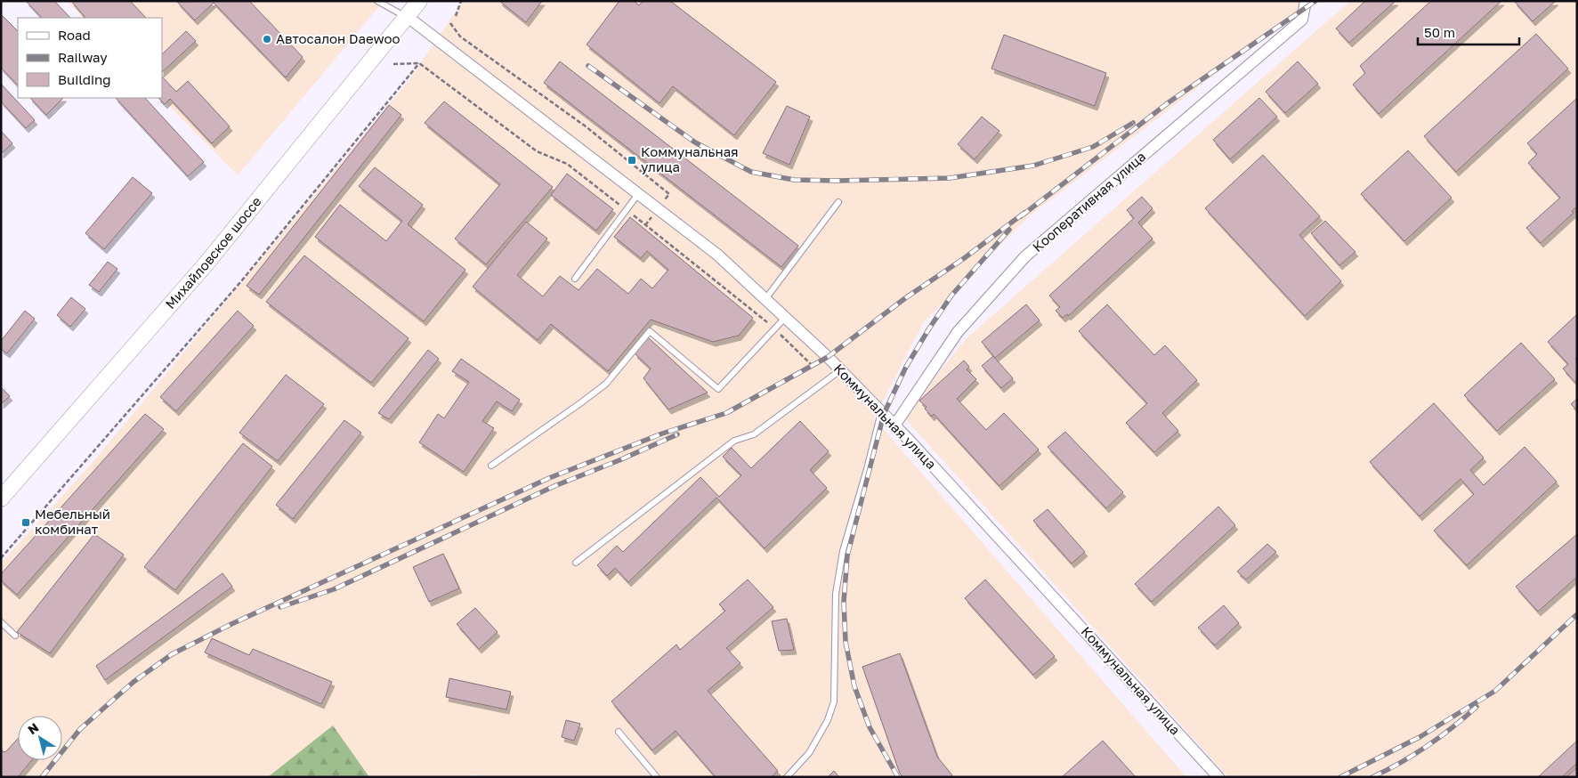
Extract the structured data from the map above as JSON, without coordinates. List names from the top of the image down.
{
  "streets": {
    "main road": ["Михайловское шоссе"],
    "street": ["Кооперативная улица", "Коммунальная улица"]
  },
  "crossings": [
    ["Кооперативная улица", "Коммунальная улица"],
    ["Михайловское шоссе", "Коммунальная улица"]
  ],
  "places": {
    "other": ["Автосалон Daewoo"],
    "transit": ["Коммунальная улица", "Мебельный комбинат"]
  },
  "legend": ["Road", "Railway", "Building"],
  "scale_bar": "50 m",
  "north": "top left"
}
